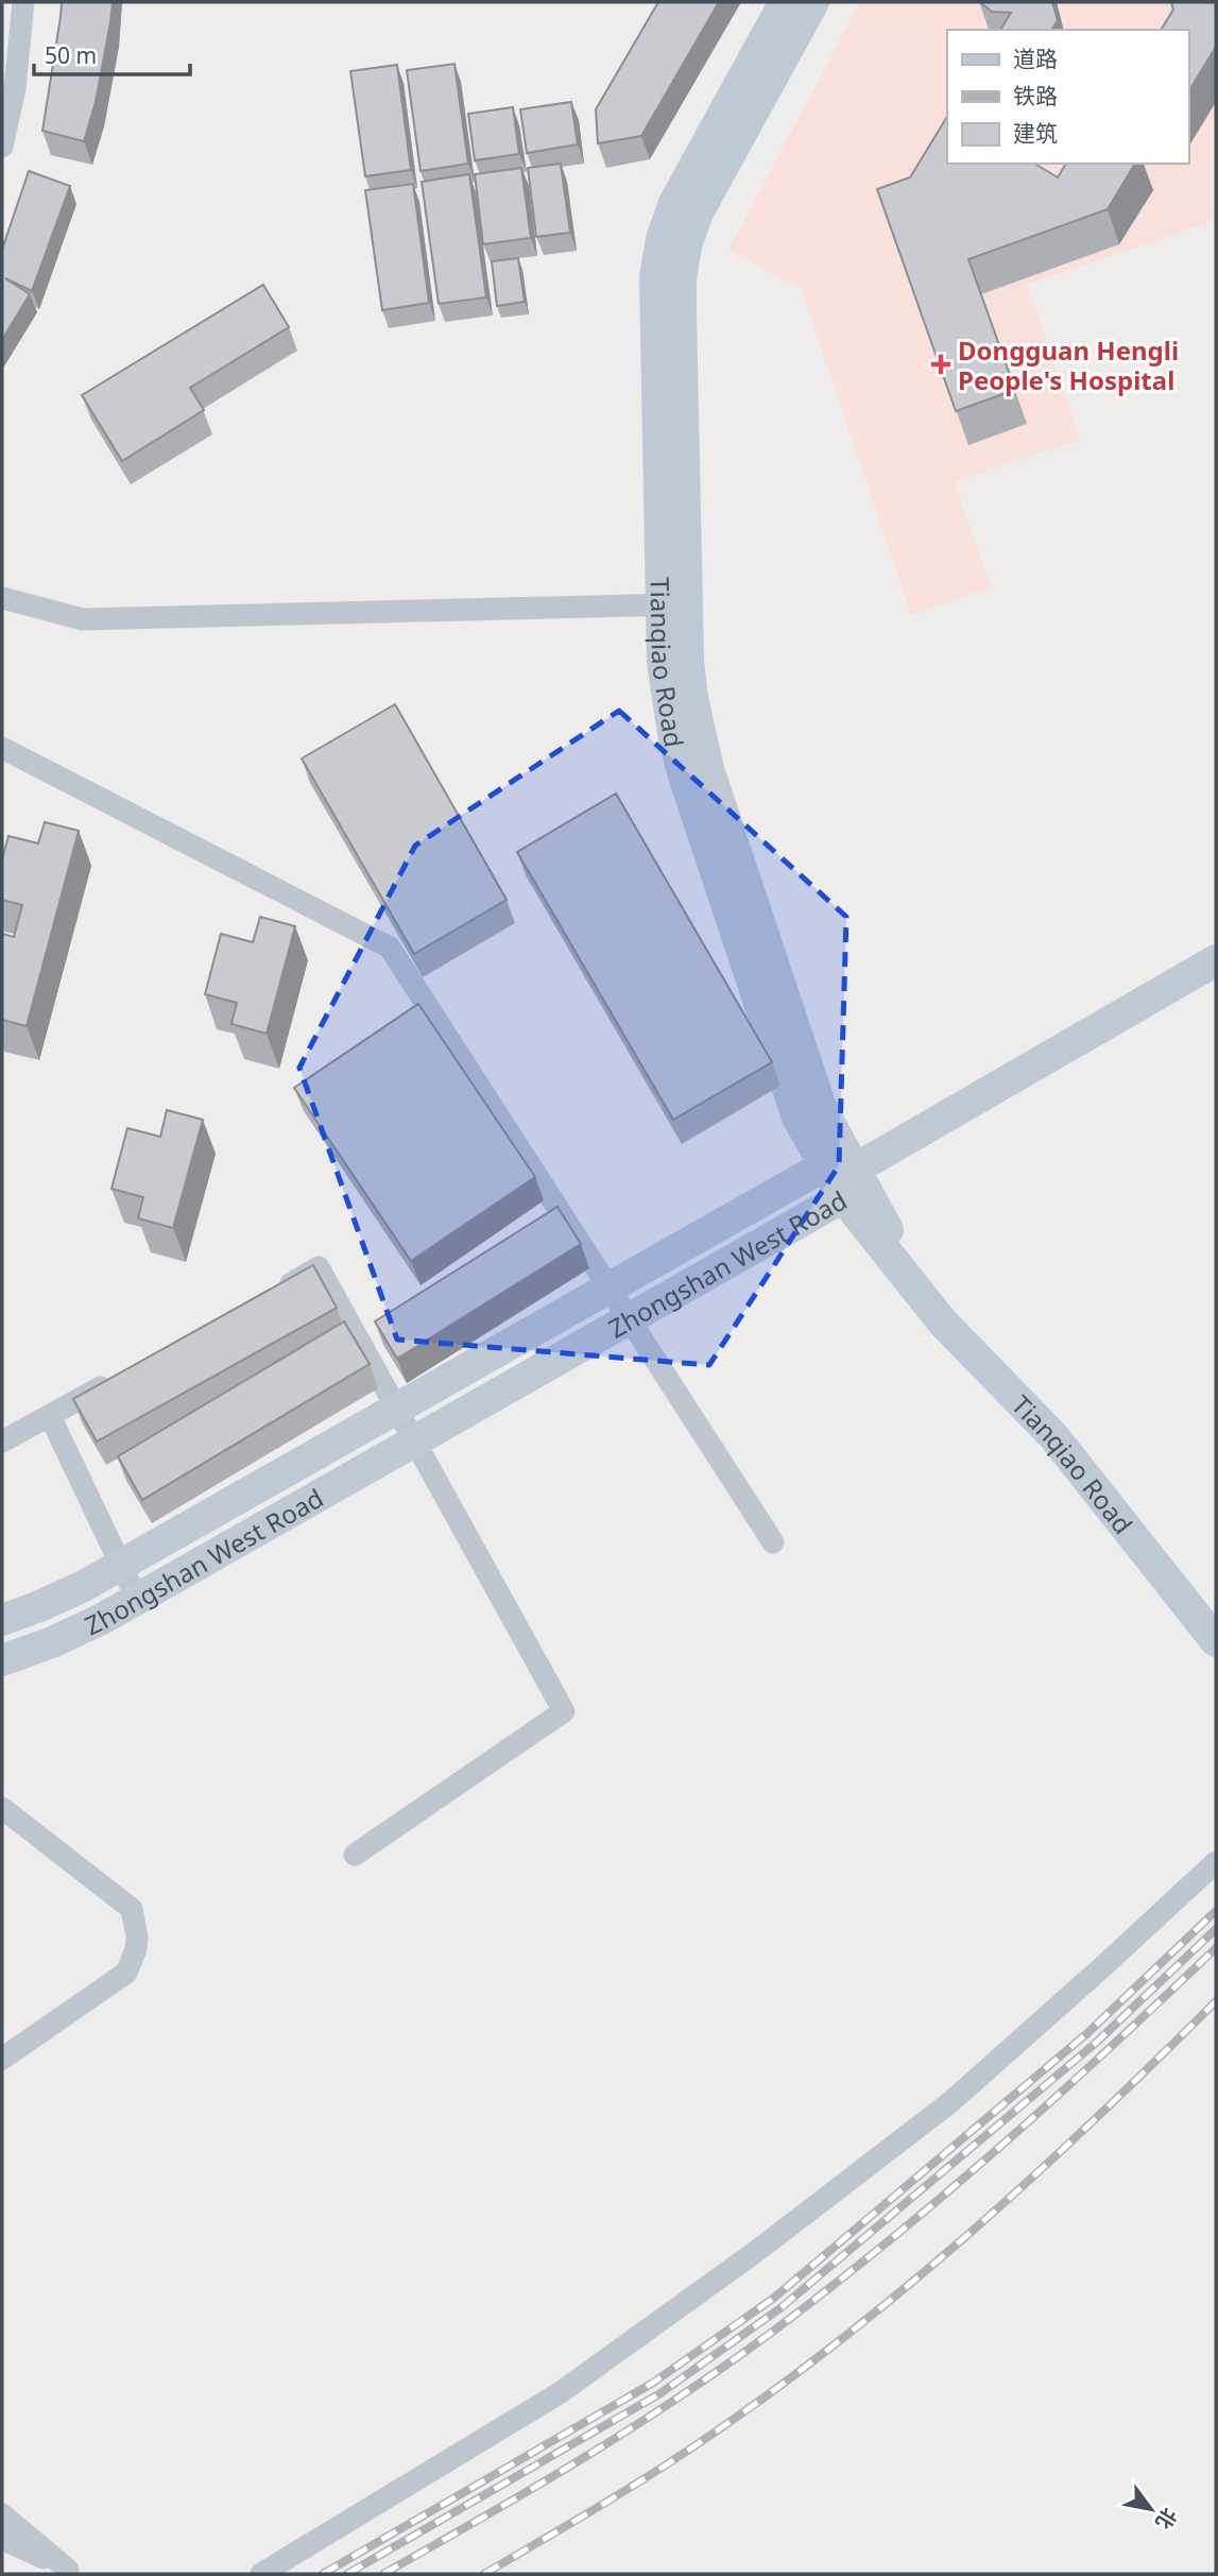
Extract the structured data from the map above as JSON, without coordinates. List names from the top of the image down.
{
  "streets": {
    "main road": ["Tianqiao Road", "Zhongshan West Road"]
  },
  "crossings": [
    ["Tianqiao Road", "Zhongshan West Road"]
  ],
  "places": {
    "health": ["Dongguan Hengli People's Hospital"]
  },
  "legend": ["道路", "铁路", "建筑"],
  "scale_bar": "50 m",
  "north": "bottom right"
}
